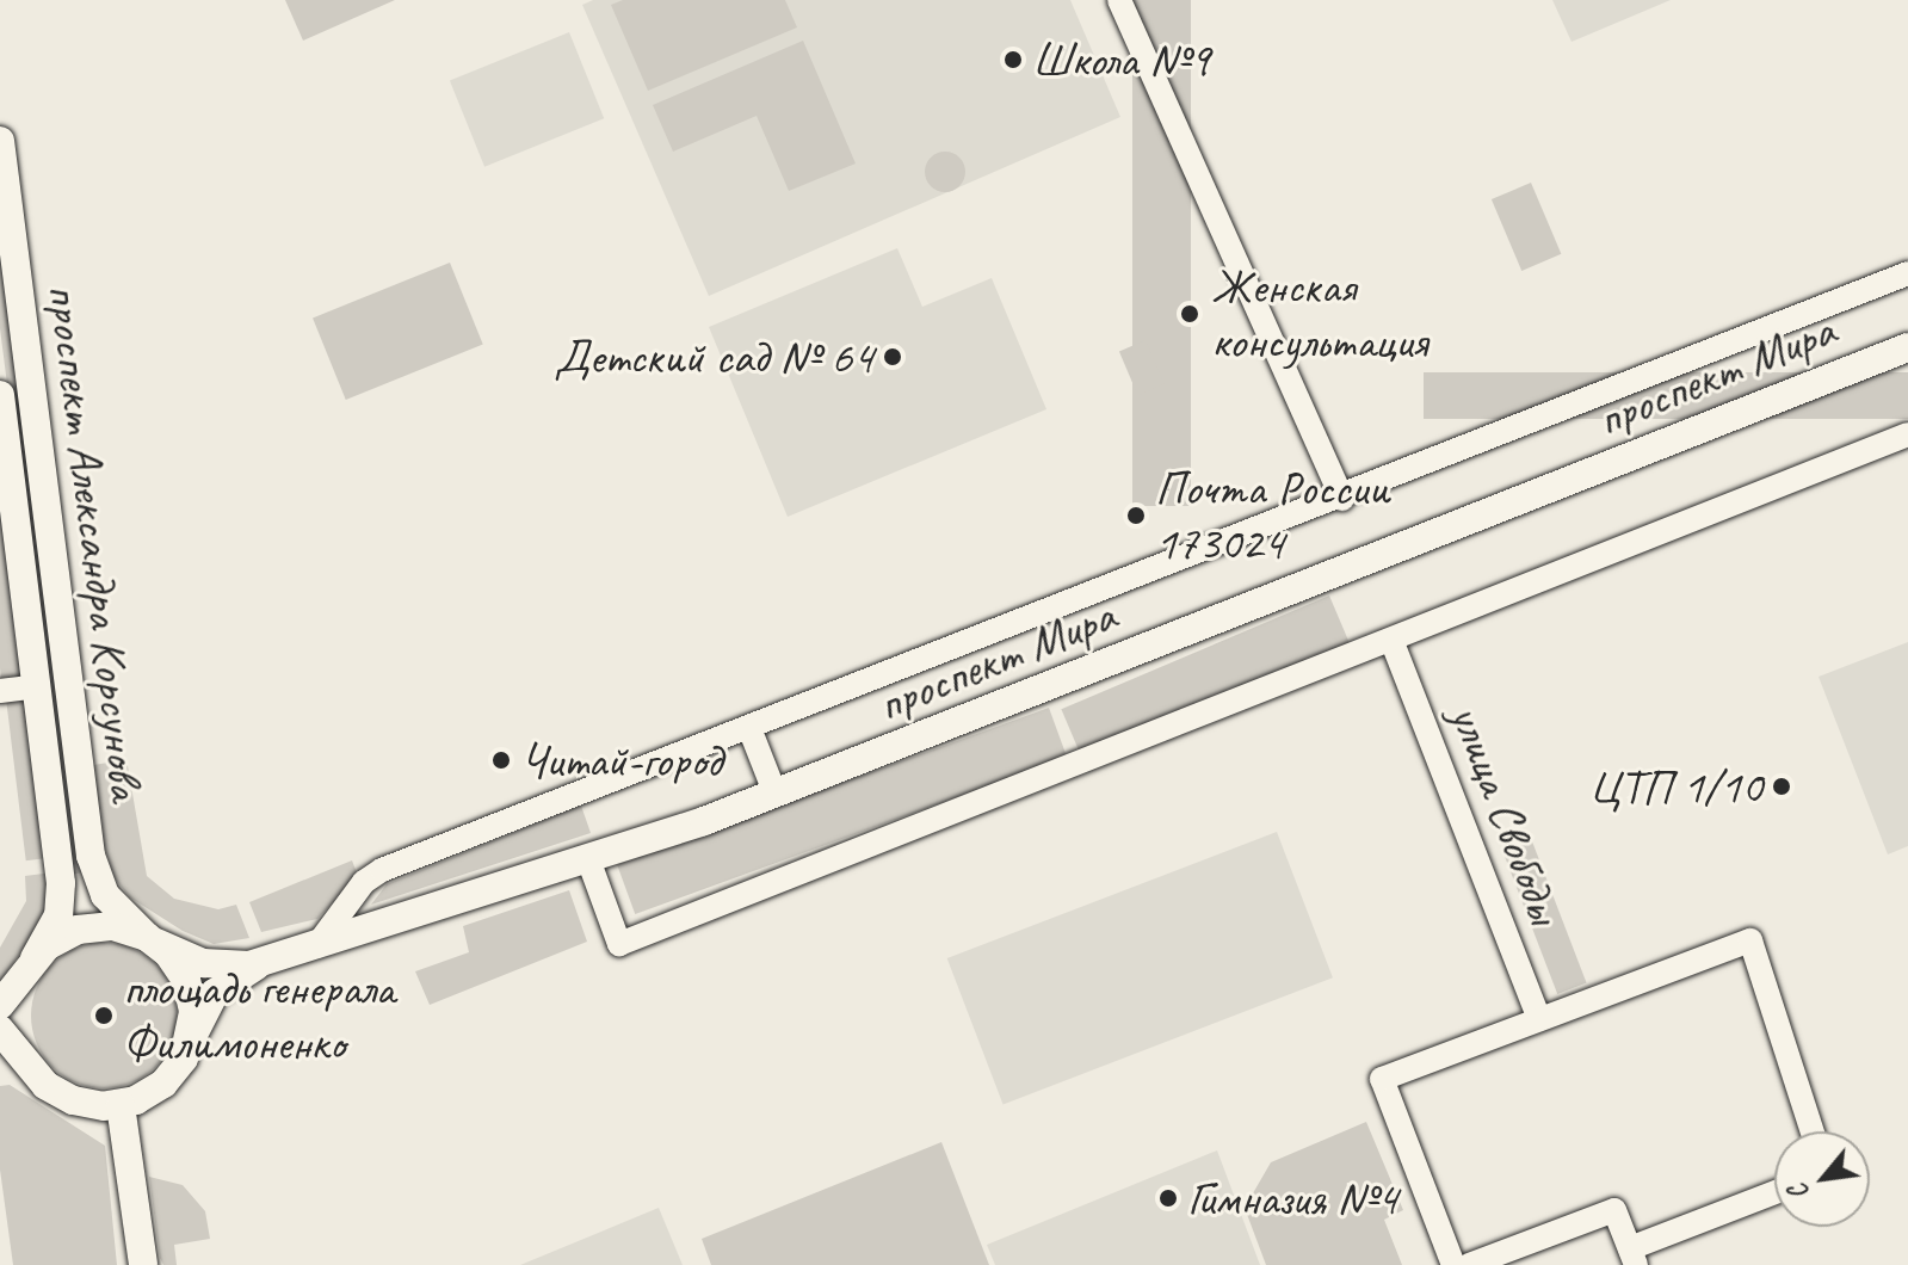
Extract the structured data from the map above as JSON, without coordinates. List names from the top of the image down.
{
  "streets": {
    "main road": ["проспект Мира", "проспект Александра Корсунова"],
    "street": ["улица Свободы"]
  },
  "crossings": [
    ["проспект Мира", "проспект Александра Корсунова"]
  ],
  "places": [
    "Школа №9",
    "Женская консультация",
    "Детский сад № 64",
    "Почта России 173024",
    "Читай-город",
    "ЦТП 1/10",
    "площадь генерала Филимоненко",
    "Гимназия №4"
  ],
  "north": "bottom left"
}
